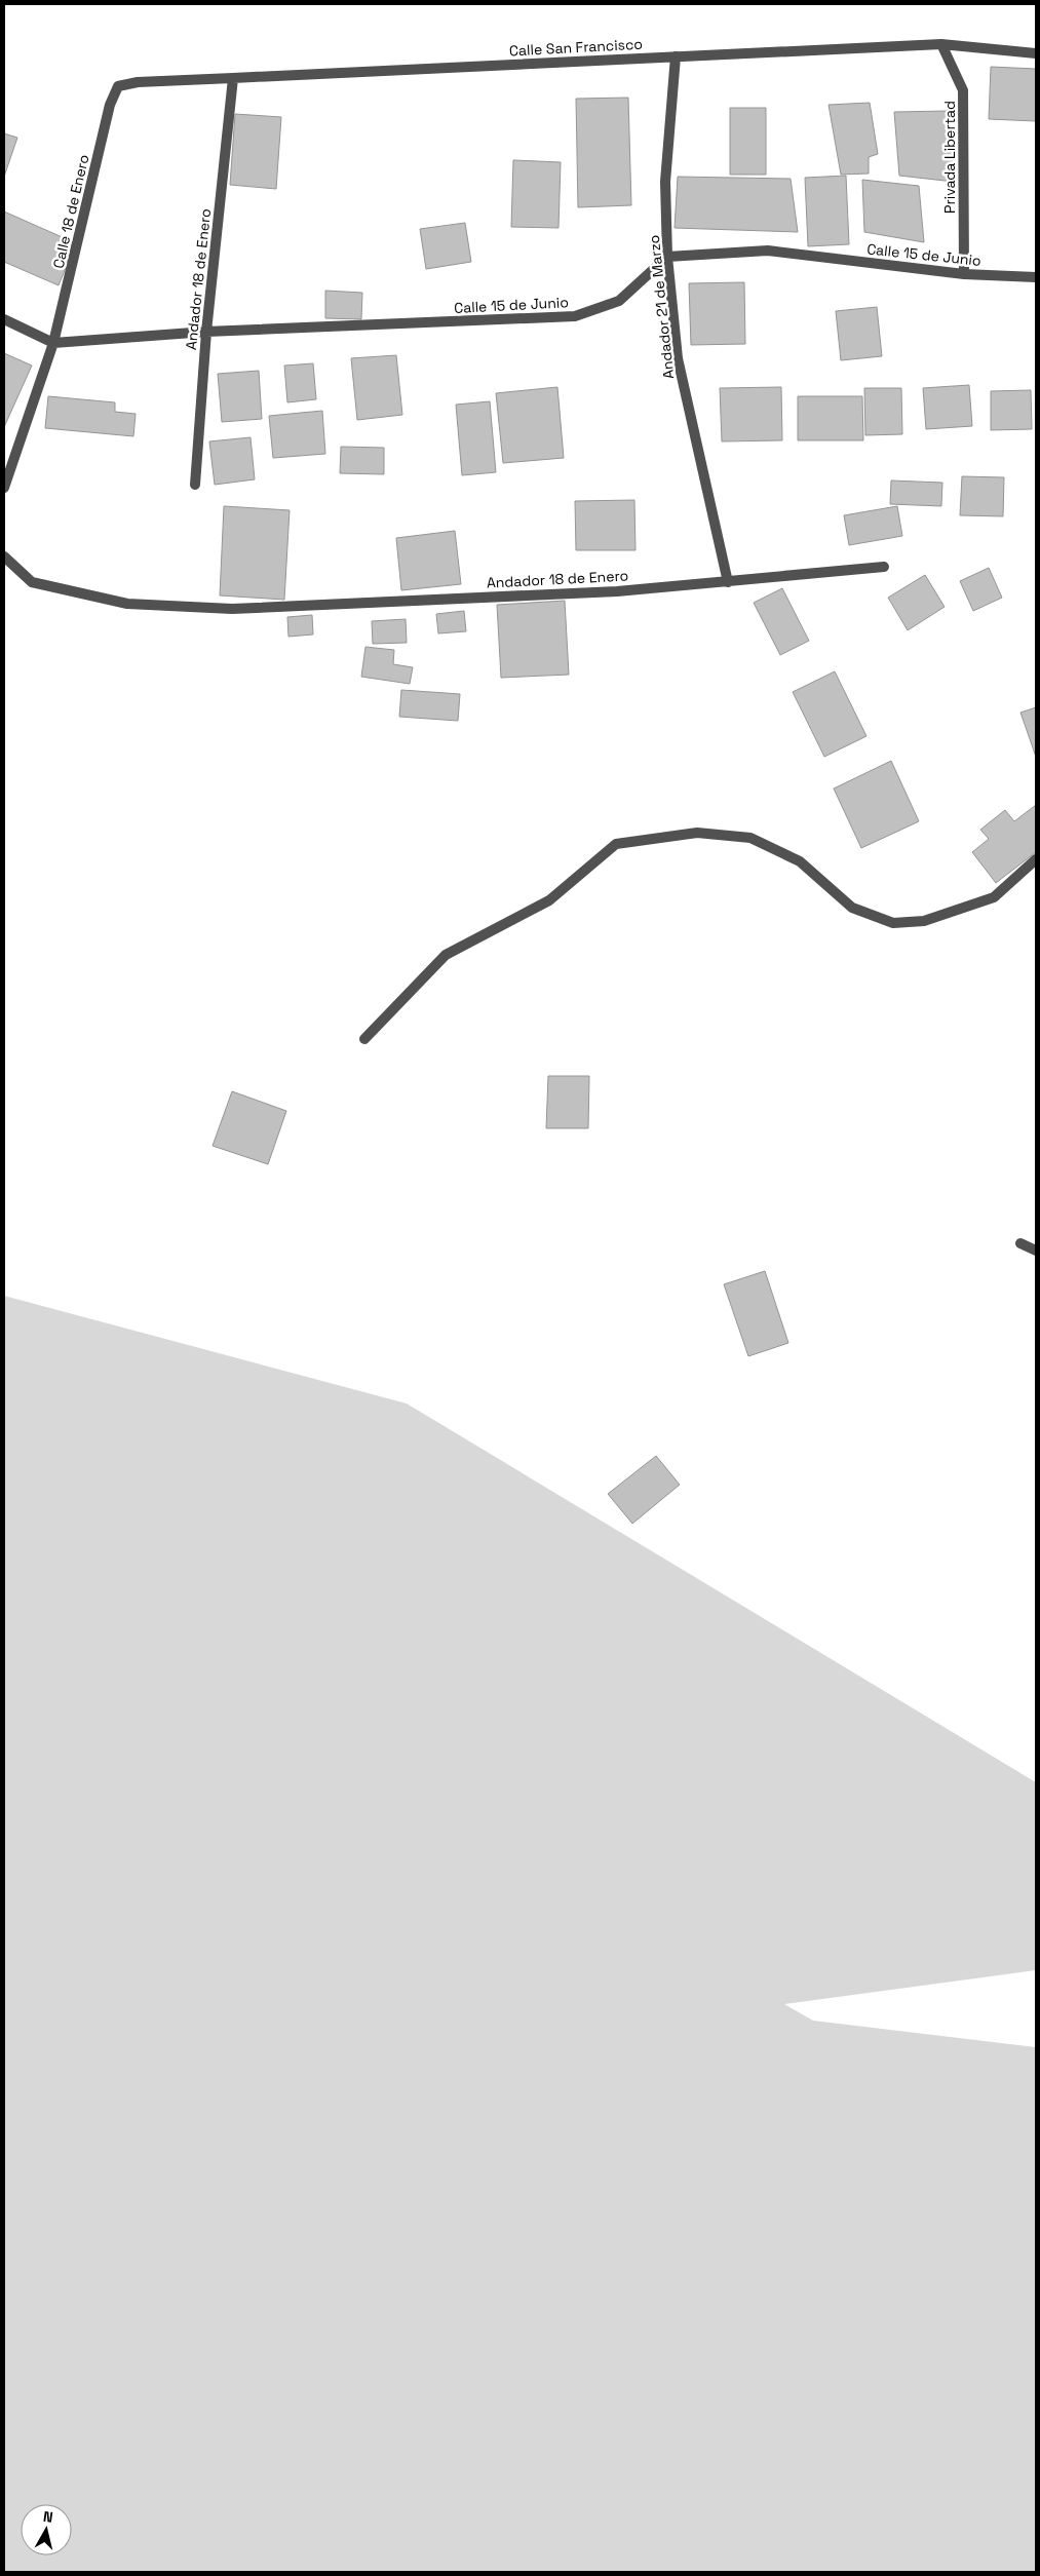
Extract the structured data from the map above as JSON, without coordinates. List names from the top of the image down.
{
  "streets": {
    "street": [
      "Calle San Francisco",
      "Privada Libertad",
      "Calle 18 de Enero",
      "Calle 15 de Junio",
      "Andador 18 de Enero",
      "Andador 21 de Marzo"
    ]
  },
  "crossings": [
    ["Calle San Francisco", "Privada Libertad"],
    ["Calle San Francisco", "Calle 18 de Enero"],
    ["Calle San Francisco", "Andador 18 de Enero"],
    ["Calle San Francisco", "Andador 21 de Marzo"],
    ["Privada Libertad", "Calle 15 de Junio"],
    ["Calle 18 de Enero", "Calle 15 de Junio"],
    ["Calle 15 de Junio", "Andador 18 de Enero"],
    ["Calle 15 de Junio", "Andador 21 de Marzo"],
    ["Andador 18 de Enero", "Andador 21 de Marzo"]
  ],
  "north": "top"
}
